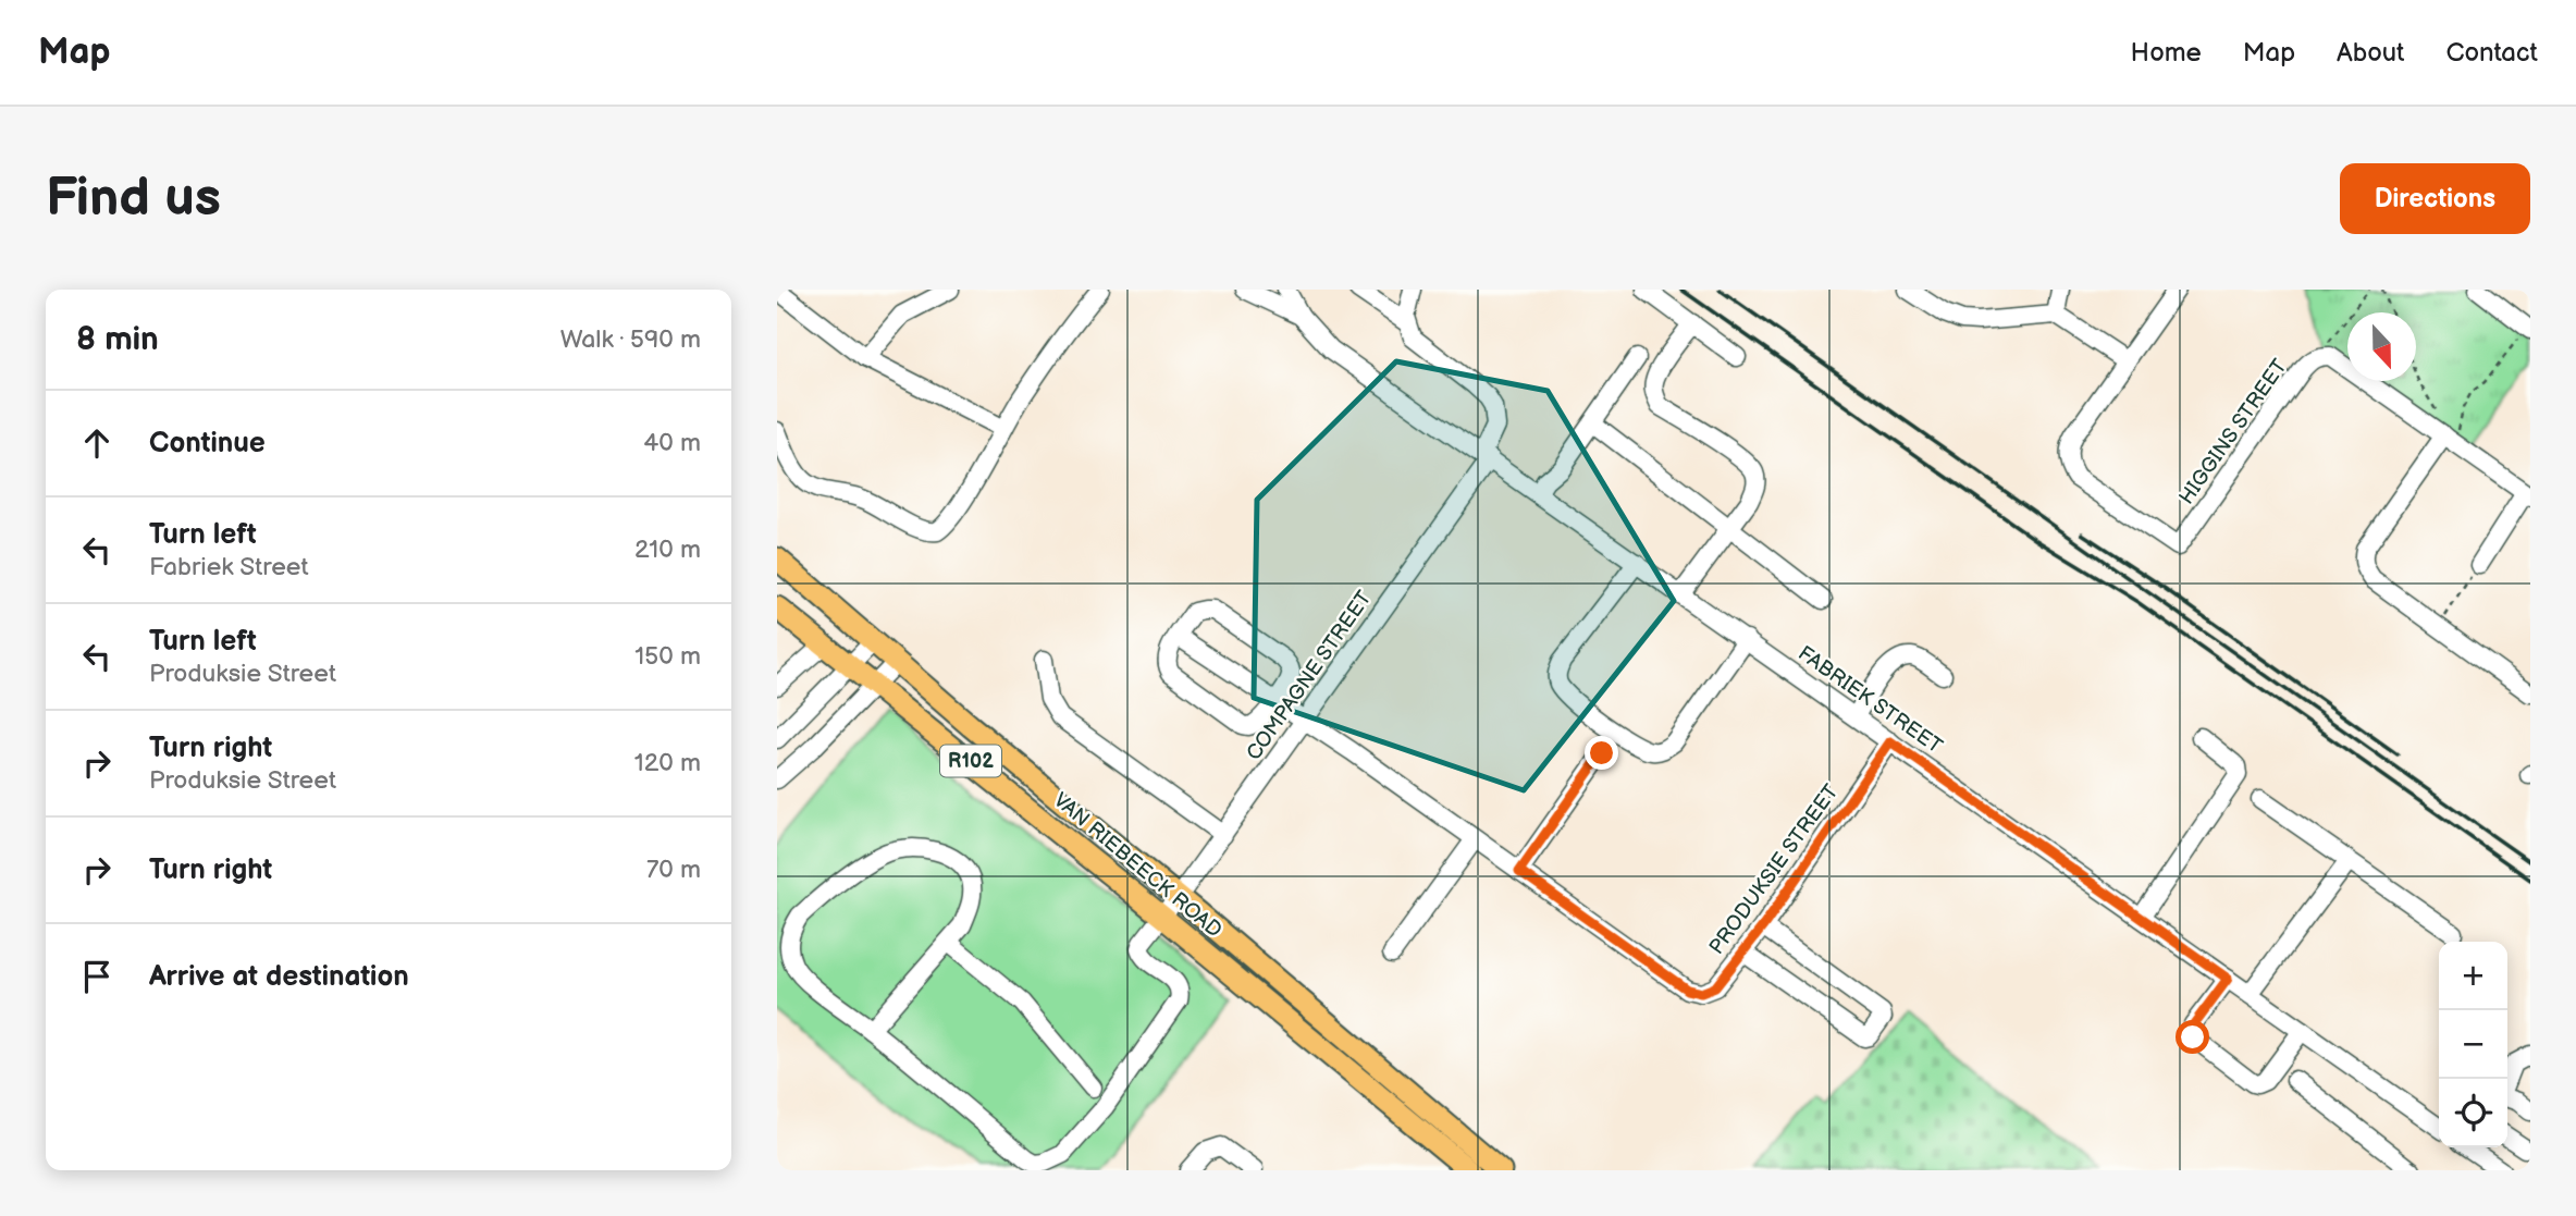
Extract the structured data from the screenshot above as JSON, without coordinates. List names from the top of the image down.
{
  "streets": {
    "main road": ["R102", "VAN RIEBEECK ROAD"],
    "street": [
      "HIGGINS STREET",
      "COMPAGNE STREET",
      "FABRIEK STREET",
      "PRODUKSIE STREET"
    ]
  },
  "crossings": [
    ["COMPAGNE STREET", "FABRIEK STREET"],
    ["COMPAGNE STREET", "VAN RIEBEECK ROAD"],
    ["COMPAGNE STREET", "PRODUKSIE STREET"],
    ["FABRIEK STREET", "PRODUKSIE STREET"]
  ],
  "north": "bottom",
  "page": {
    "header": "Map",
    "nav": [
      "Home",
      "Map",
      "About",
      "Contact"
    ],
    "buttons": "Directions",
    "title": "Find us",
    "heading": ["8 min", "Walk · 590 m"],
    "list": [
      ["Continue", "40 m"],
      ["Turn left", "Fabriek Street", "210 m"],
      ["Turn left", "Produksie Street", "150 m"],
      ["Turn right", "Produksie Street", "120 m"],
      ["Turn right", "70 m"],
      "Arrive at destination"
    ],
    "map_buttons": ["+", "−"]
  }
}
